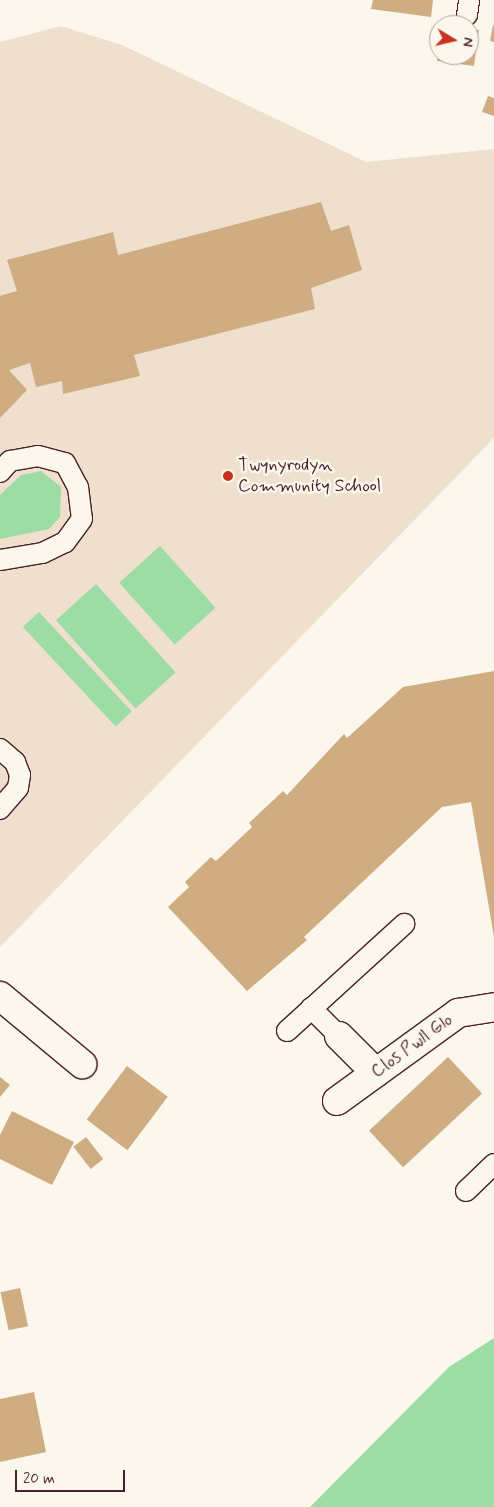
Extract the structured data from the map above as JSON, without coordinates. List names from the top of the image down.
{
  "streets": {
    "street": ["Clos Pwll Glo"]
  },
  "places": ["Twynyrodyn Community School"],
  "scale_bar": "20 m",
  "north": "right"
}
